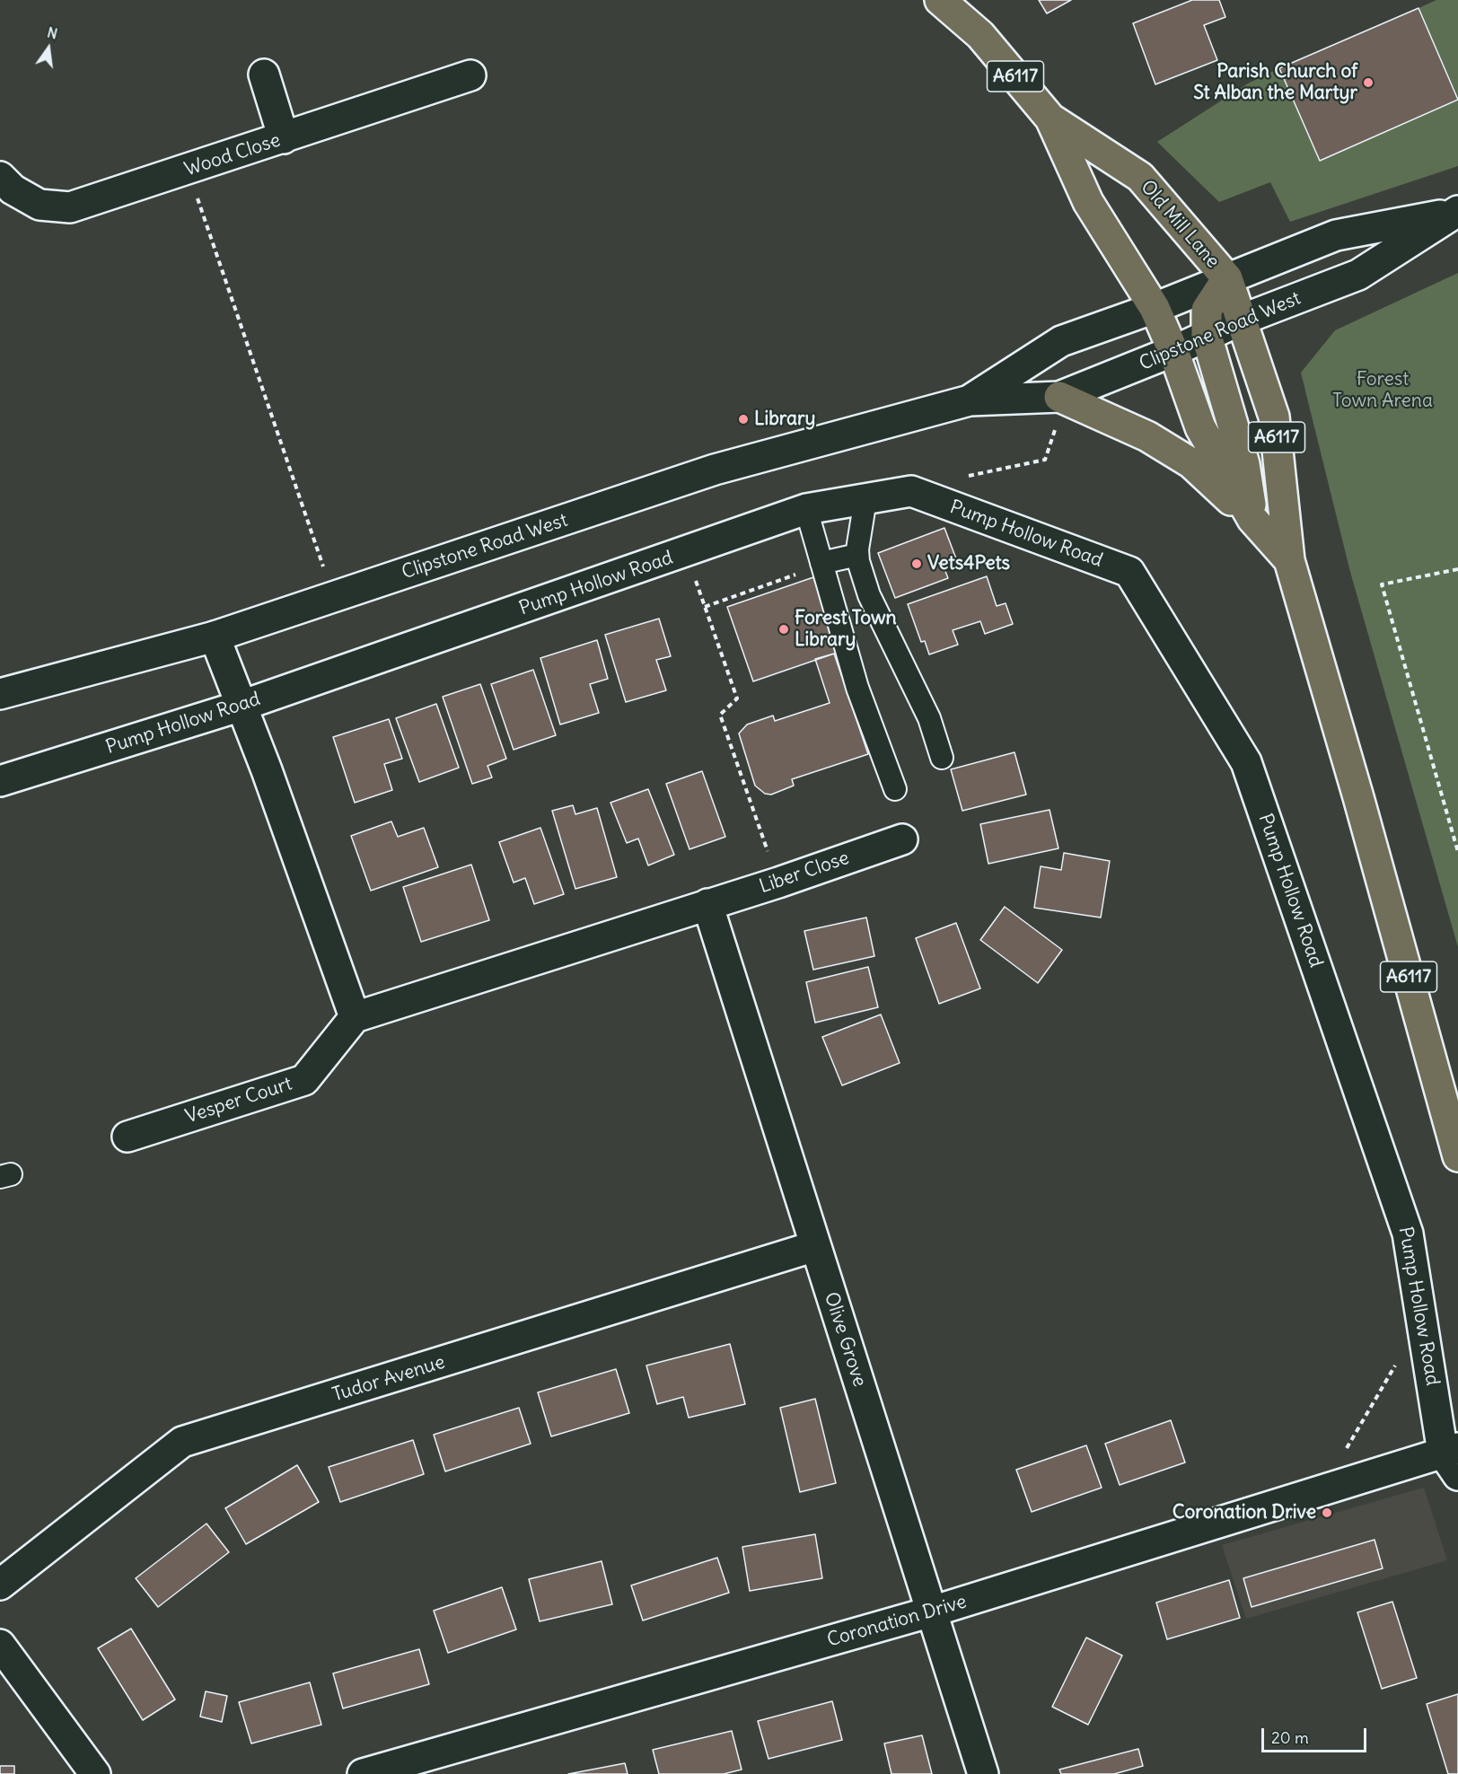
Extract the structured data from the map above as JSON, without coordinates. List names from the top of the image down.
{
  "streets": {
    "main road": ["A6117", "Old Mill Lane"],
    "street": [
      "Wood Close",
      "Clipstone Road West",
      "Pump Hollow Road",
      "Liber Close",
      "Vesper Court",
      "Olive Grove",
      "Tudor Avenue",
      "Coronation Drive"
    ]
  },
  "crossings": [
    ["A6117", "Old Mill Lane"],
    ["A6117", "Clipstone Road West"],
    ["Old Mill Lane", "Clipstone Road West"],
    ["Pump Hollow Road", "Coronation Drive"],
    ["Liber Close", "Vesper Court"],
    ["Liber Close", "Olive Grove"],
    ["Olive Grove", "Tudor Avenue"],
    ["Olive Grove", "Coronation Drive"]
  ],
  "parks": ["Forest Town Arena"],
  "places": [
    "Parish Church of St Alban the Martyr",
    "Library",
    "Vets4Pets",
    "Forest Town Library",
    "Coronation Drive"
  ],
  "scale_bar": "20 m",
  "north": "top"
}
